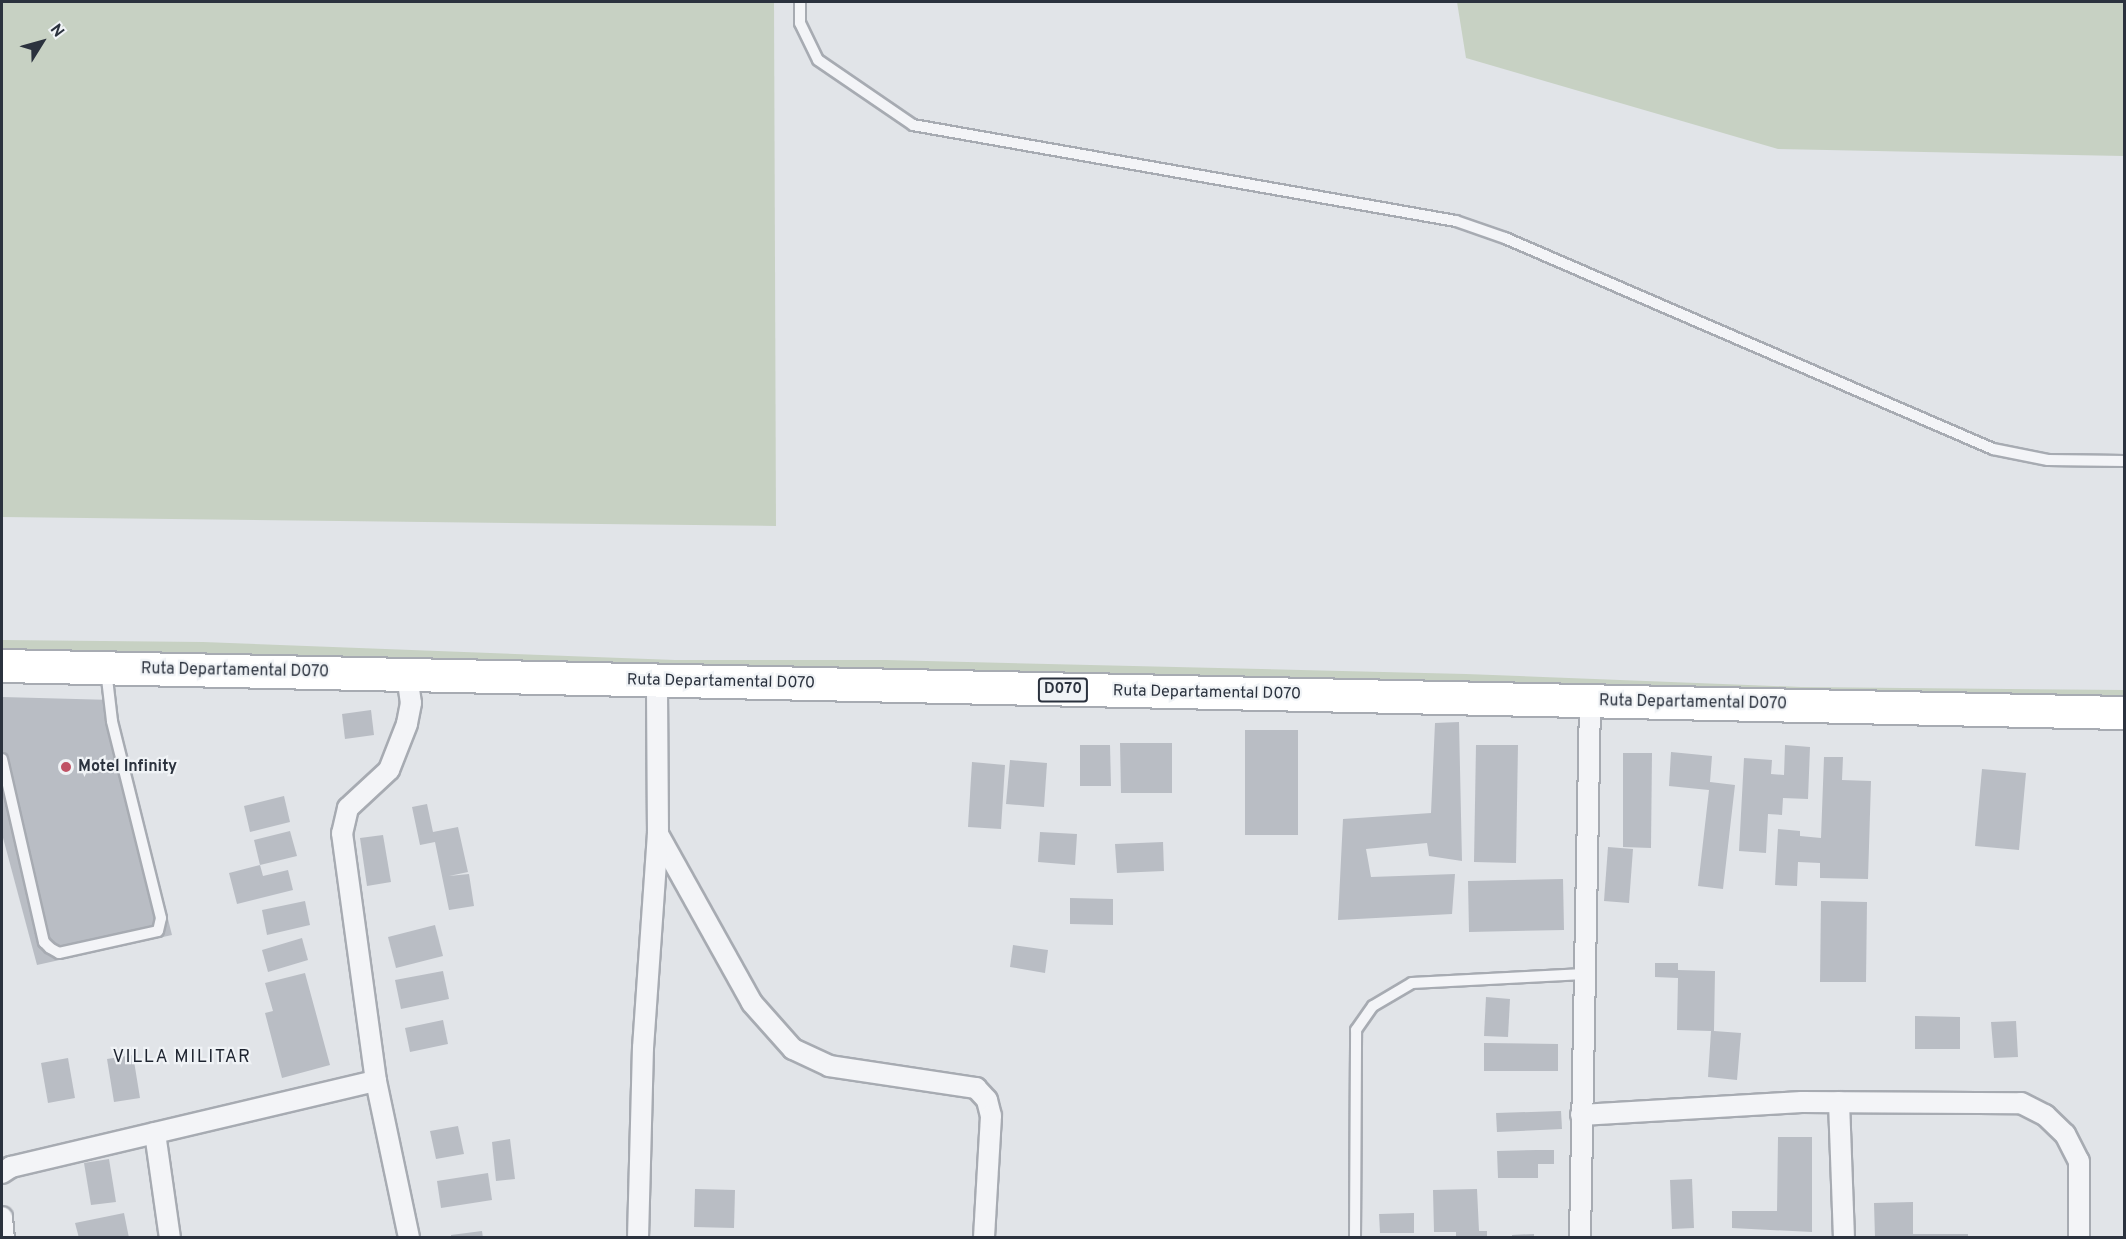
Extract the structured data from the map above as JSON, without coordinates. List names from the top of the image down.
{
  "streets": {
    "main road": ["Ruta Departamental D070", "D070"]
  },
  "districts": ["VILLA MILITAR"],
  "places": ["Motel Infinity"],
  "north": "top right"
}
